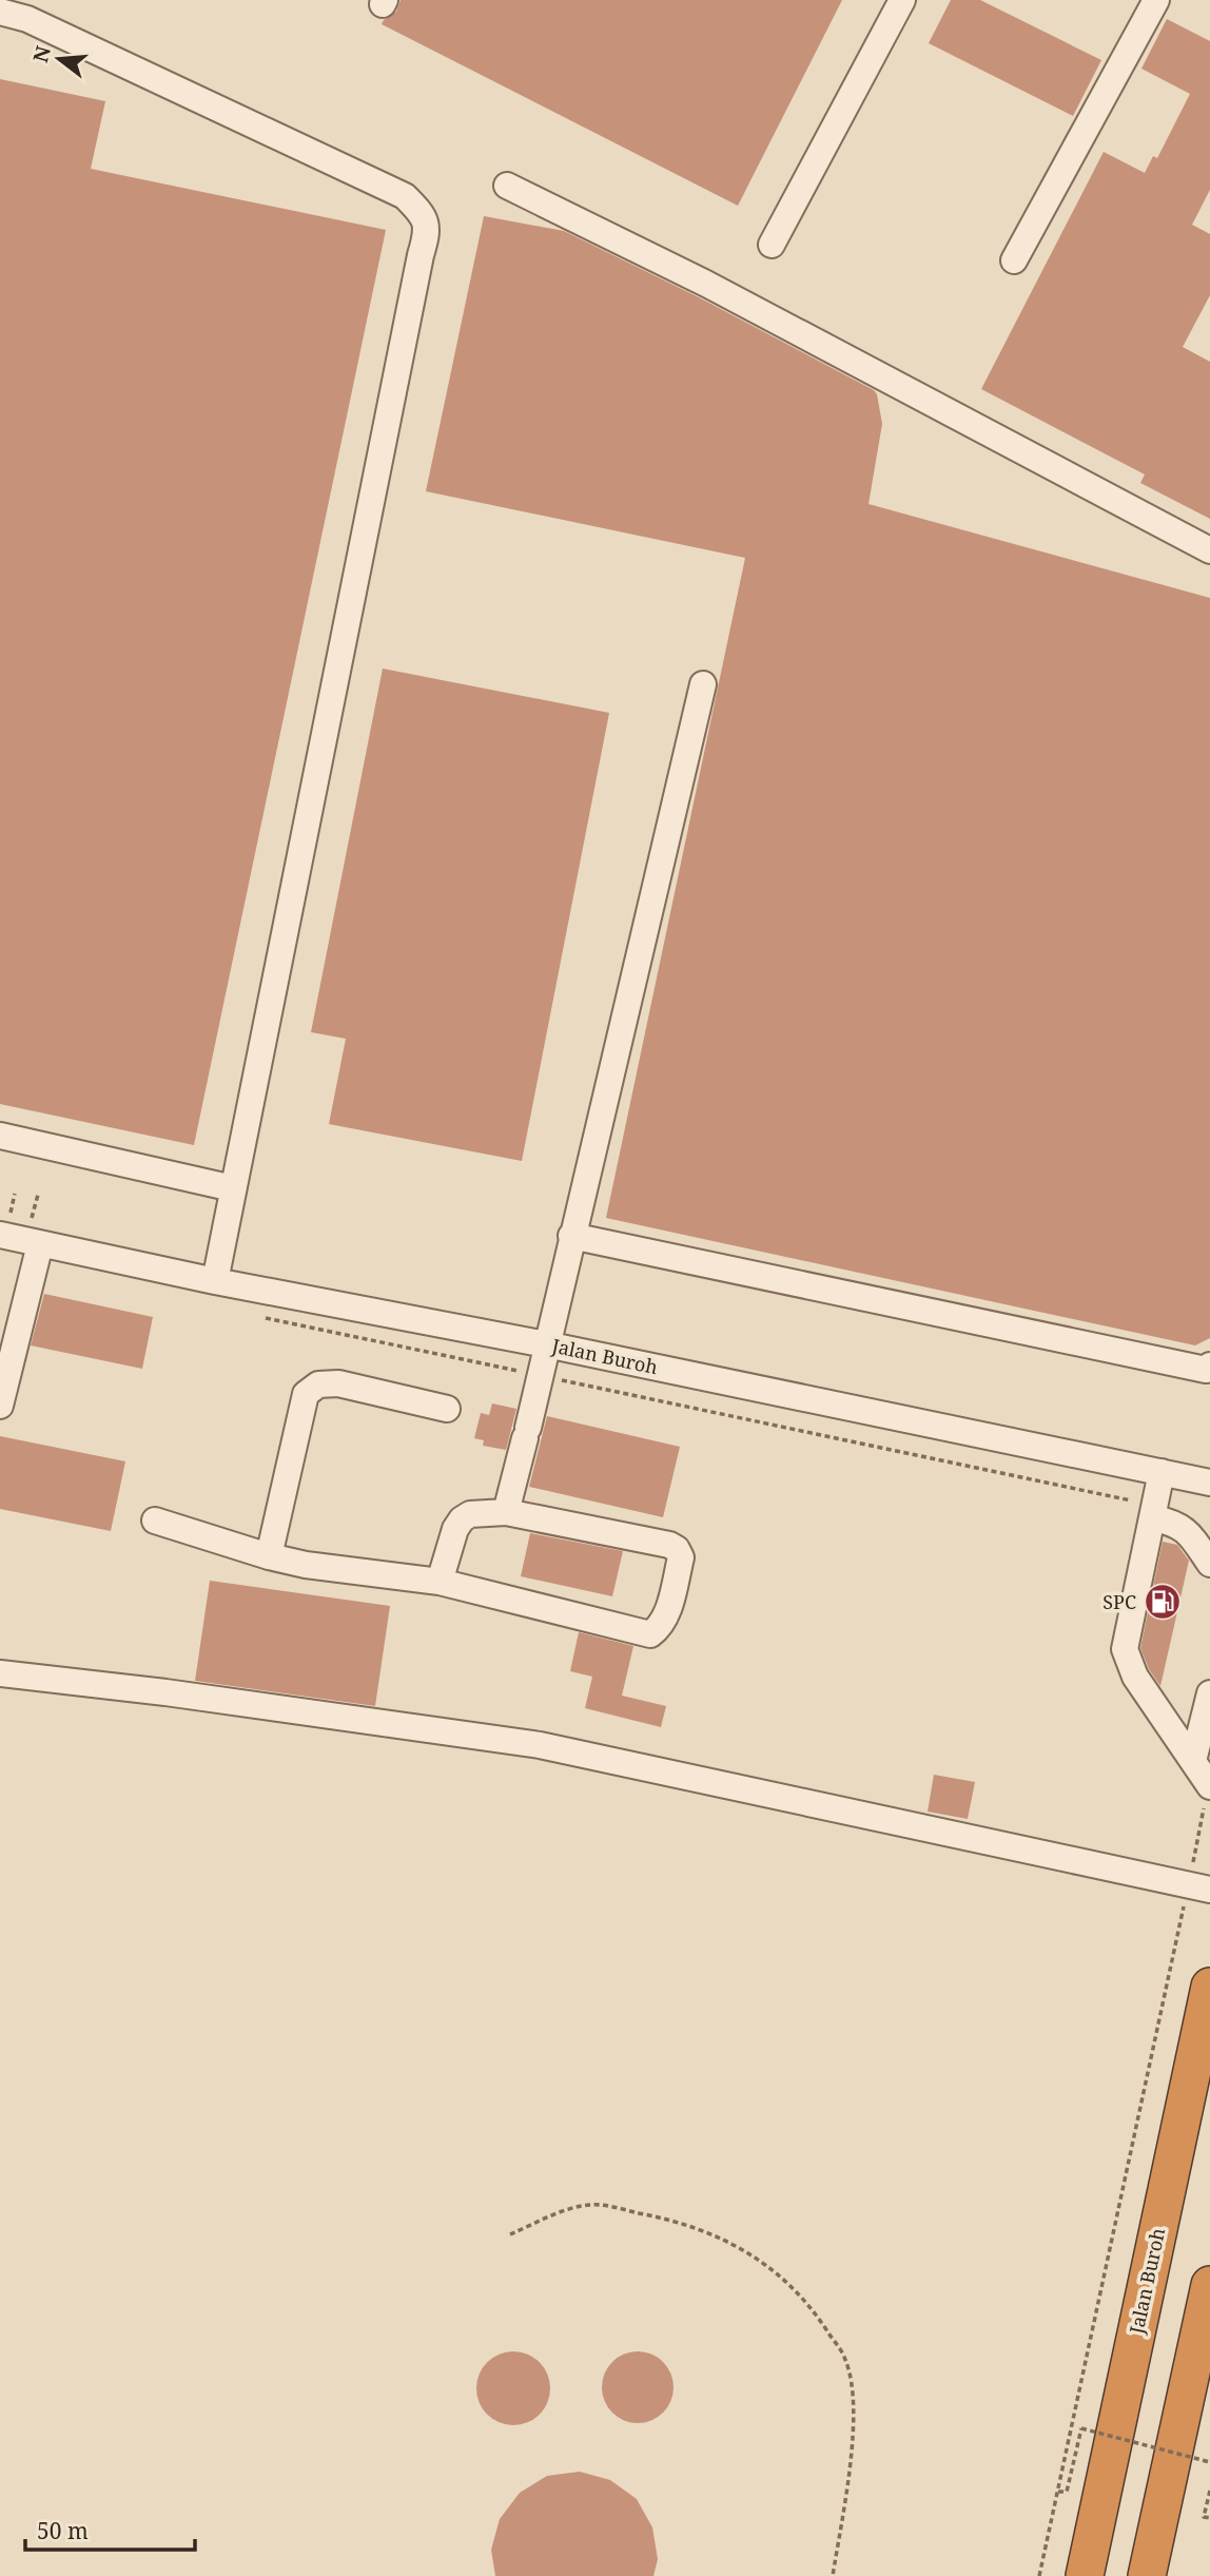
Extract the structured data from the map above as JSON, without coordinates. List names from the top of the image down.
{
  "streets": {
    "highway": ["Jalan Buroh"]
  },
  "places": {
    "fuel station": ["SPC"]
  },
  "scale_bar": "50 m",
  "north": "left"
}
